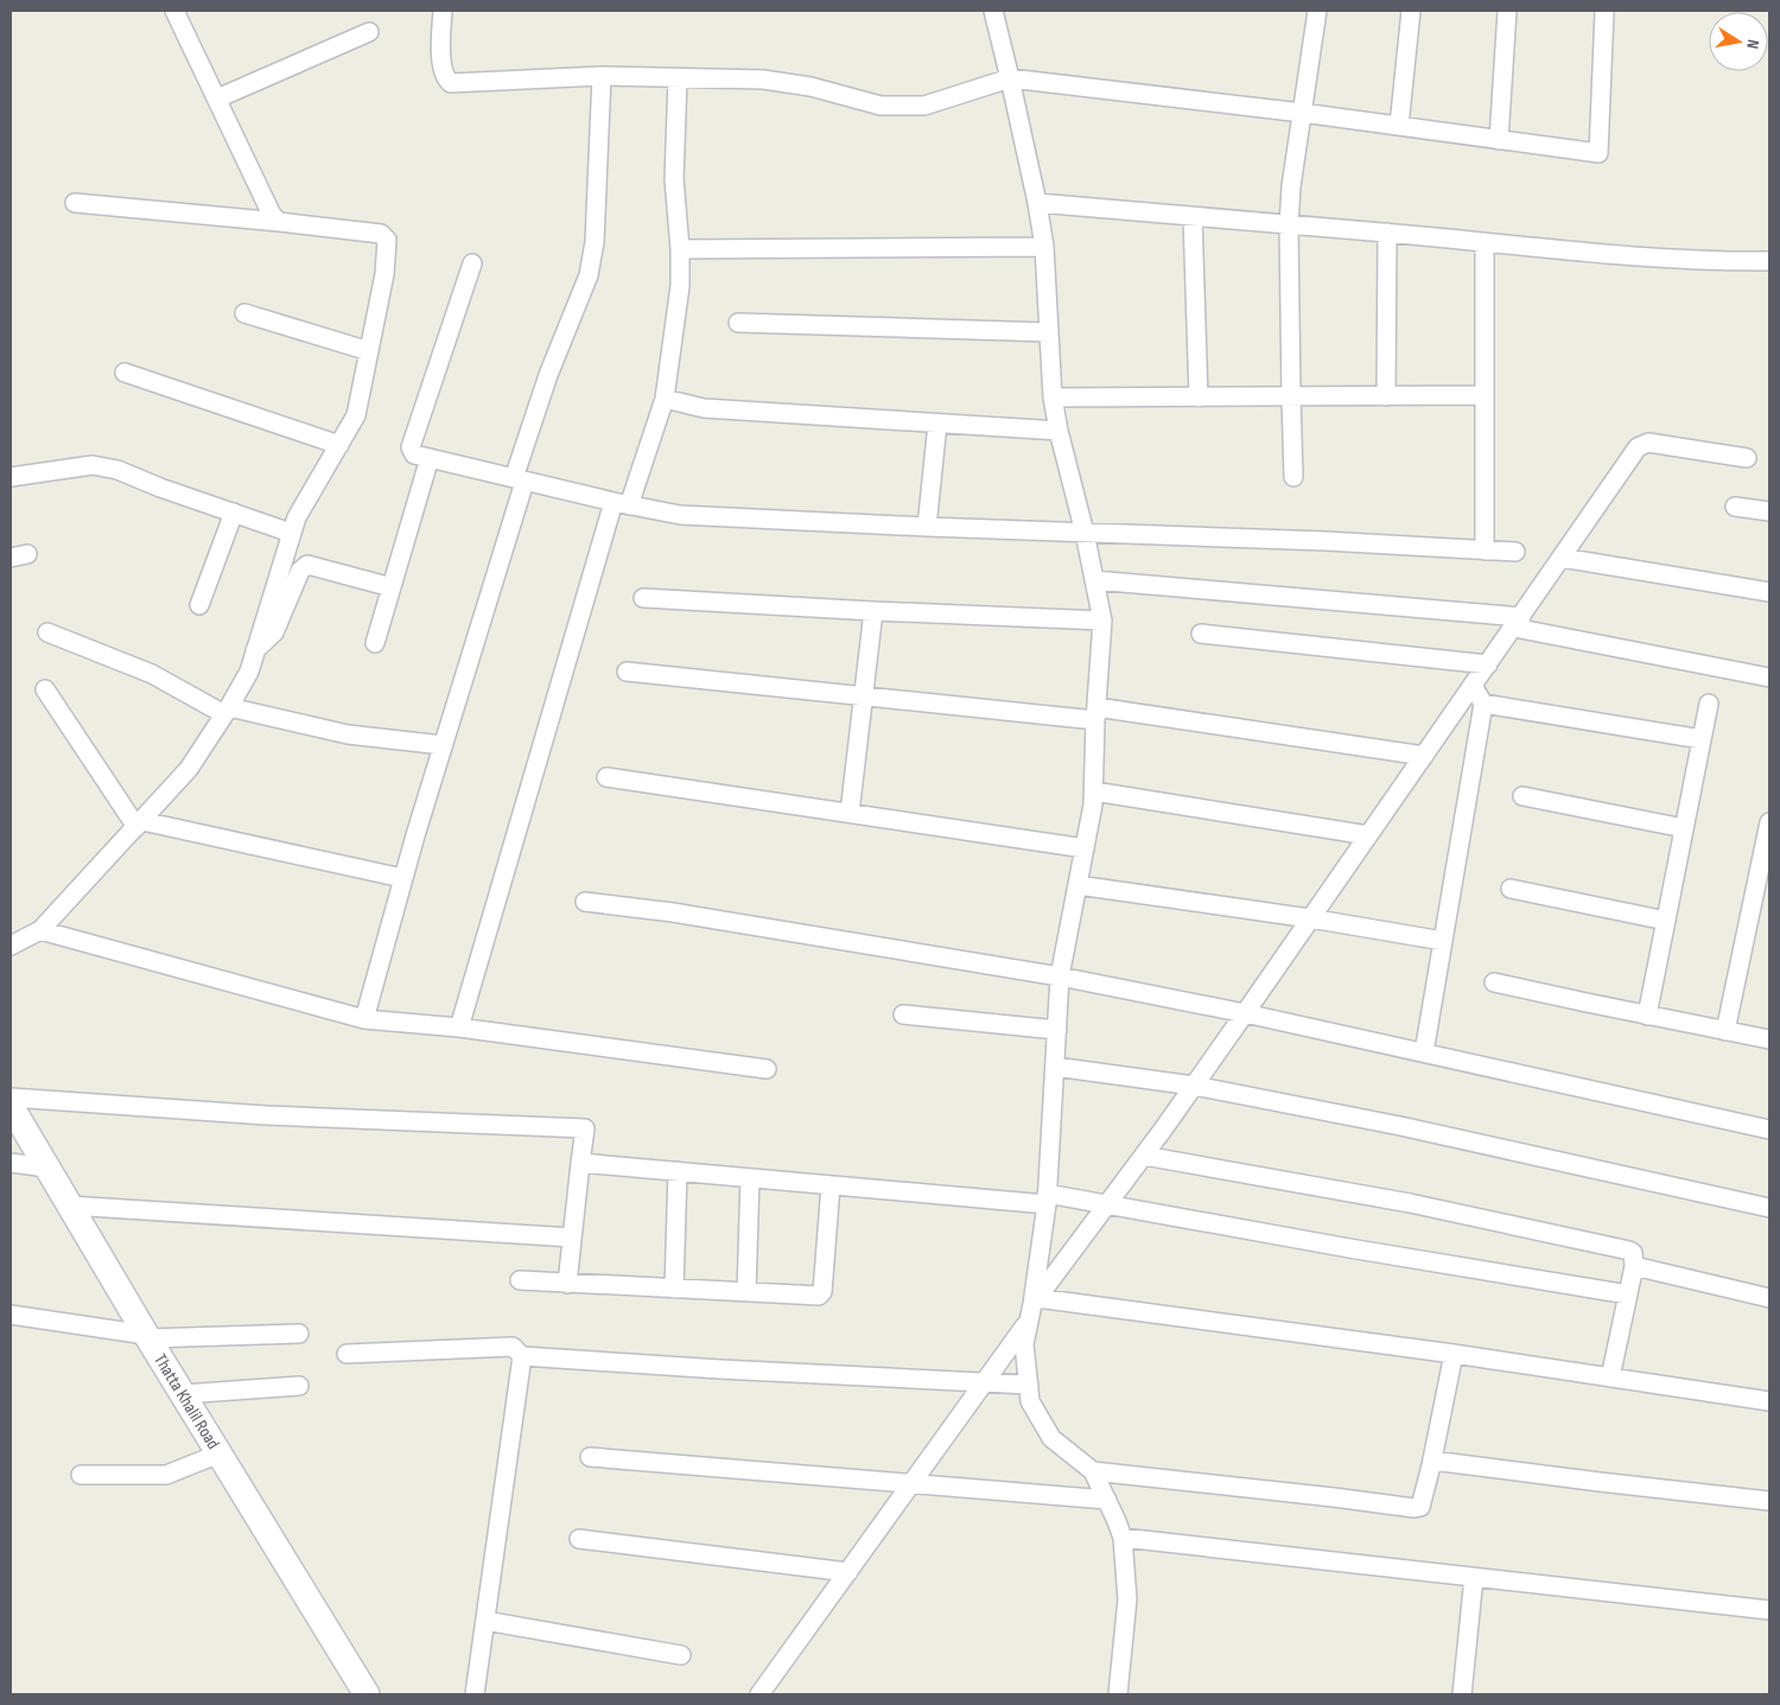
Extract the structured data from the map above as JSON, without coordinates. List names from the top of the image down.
{
  "streets": {
    "street": ["Thatta Khalil Road"]
  },
  "north": "right"
}
